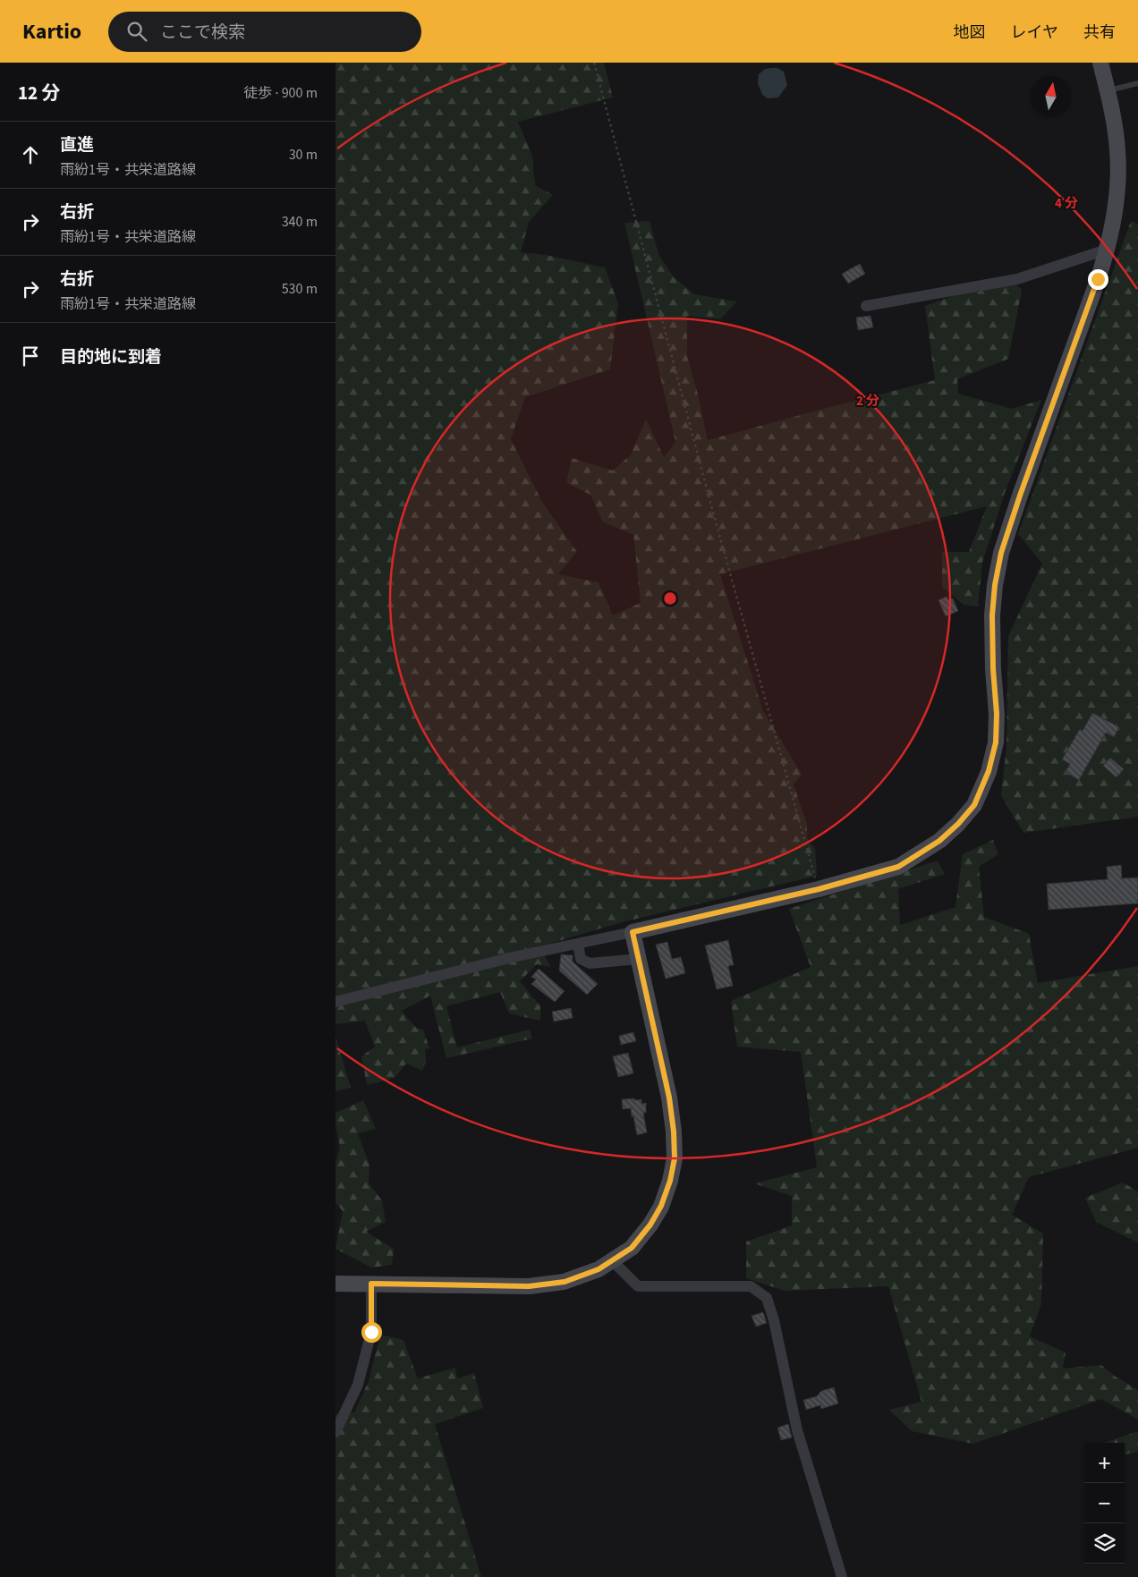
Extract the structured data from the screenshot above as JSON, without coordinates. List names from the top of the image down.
{
  "north": "top",
  "page": {
    "header": "Kartio",
    "search": "ここで検索",
    "nav": ["地図", "レイヤ", "共有"],
    "heading": ["12 分", "徒歩 · 900 m"],
    "list": [
      ["直進", "雨紛1号・共栄道路線", "30 m"],
      ["右折", "雨紛1号・共栄道路線", "340 m"],
      ["右折", "雨紛1号・共栄道路線", "530 m"],
      "目的地に到着"
    ],
    "map_buttons": ["+", "−"]
  },
  "rings": ["4 分", "2 分"]
}
